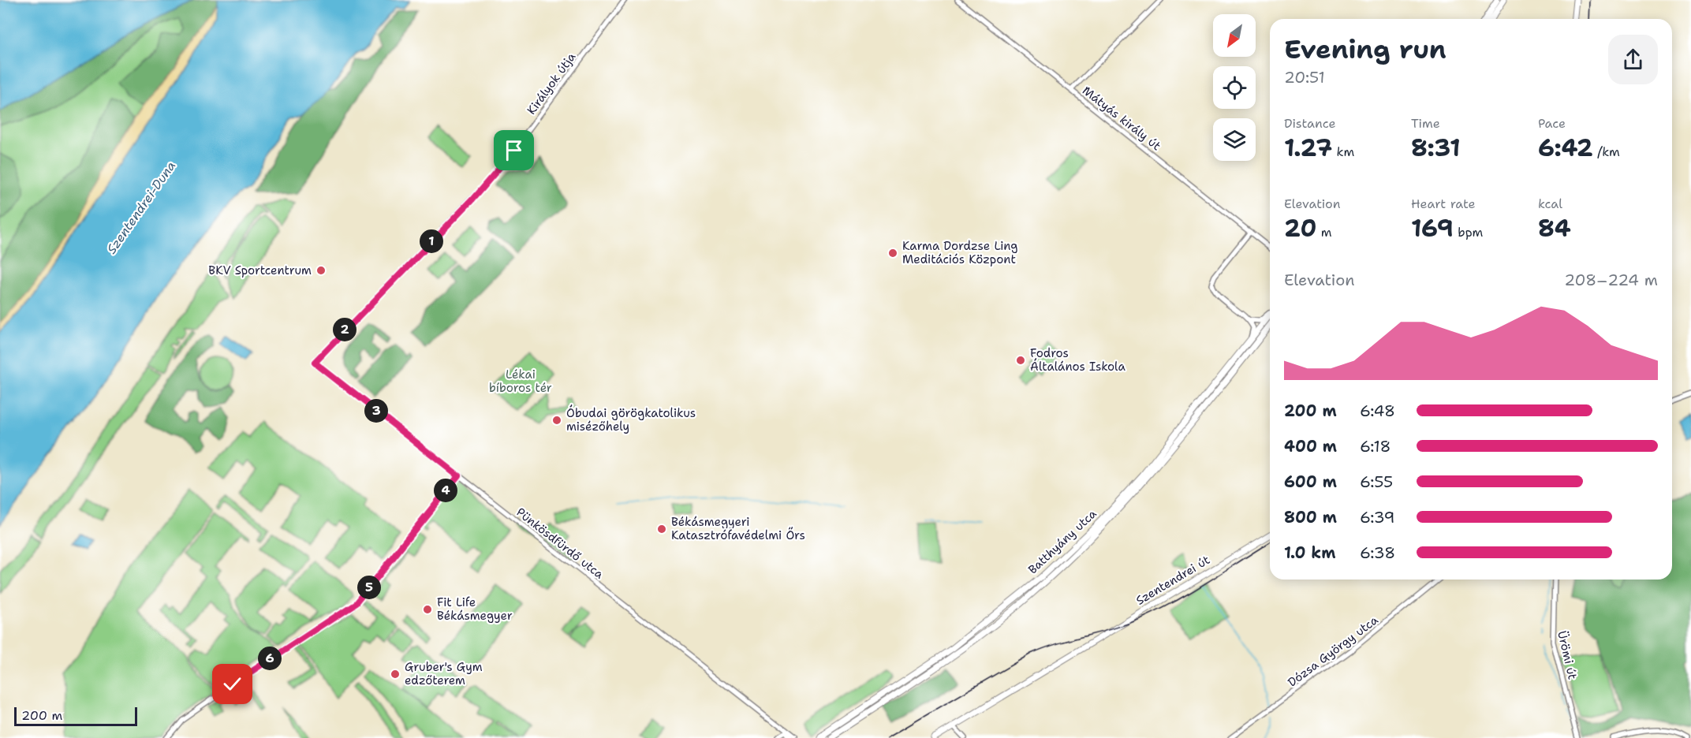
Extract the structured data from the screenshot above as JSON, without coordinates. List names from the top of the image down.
{
  "streets": {
    "main road": ["Batthyány utca", "Szentendrei út"],
    "street": [
      "Királyok útja",
      "Mátyás király út",
      "Pünkösdfürdő utca",
      "Dózsa György utca",
      "Ürömi út"
    ]
  },
  "crossings": [
    ["Királyok útja", "Pünkösdfürdő utca"]
  ],
  "water": ["Szentendrei-Duna"],
  "parks": ["Lékai bíboros tér"],
  "places": [
    "Karma Dordzse Ling Meditációs Központ",
    "BKV Sportcentrum",
    "Fodros Általános Iskola",
    "Óbudai görögkatolikus misézőhely",
    "Békásmegyeri Katasztrófavédelmi Őrs",
    "Fit Life Békásmegyer",
    "Gruber's Gym edzőterem"
  ],
  "scale_bar": "200 m",
  "north": "bottom left",
  "page": {
    "heading": ["Evening run", "20:51"],
    "stats": [
      ["Distance", "1.27 km"],
      ["Time", "8:31"],
      ["Pace", "6:42 /km"],
      ["Elevation", "20 m"],
      ["Heart rate", "169 bpm"],
      ["kcal", "84"]
    ],
    "pins": [
      "1",
      "2",
      "3",
      "4",
      "5",
      "6"
    ],
    "chart": ["Elevation", "208–224 m"],
    "list": [
      {
        "name": "200 m",
        "note": "6:48"
      },
      {
        "name": "400 m",
        "note": "6:18"
      },
      {
        "name": "600 m",
        "note": "6:55"
      },
      {
        "name": "800 m",
        "note": "6:39"
      },
      {
        "name": "1.0 km",
        "note": "6:38"
      }
    ],
    "scale": "200 m"
  }
}
